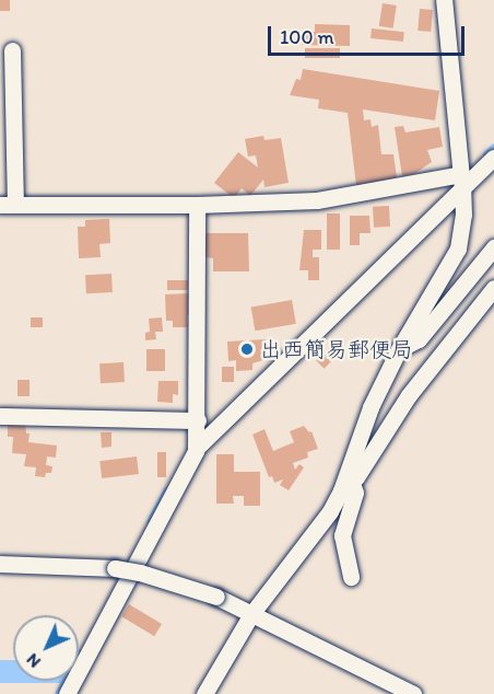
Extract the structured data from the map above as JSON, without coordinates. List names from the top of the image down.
{
  "places": ["出西簡易郵便局"],
  "scale_bar": "100 m",
  "north": "bottom left"
}
